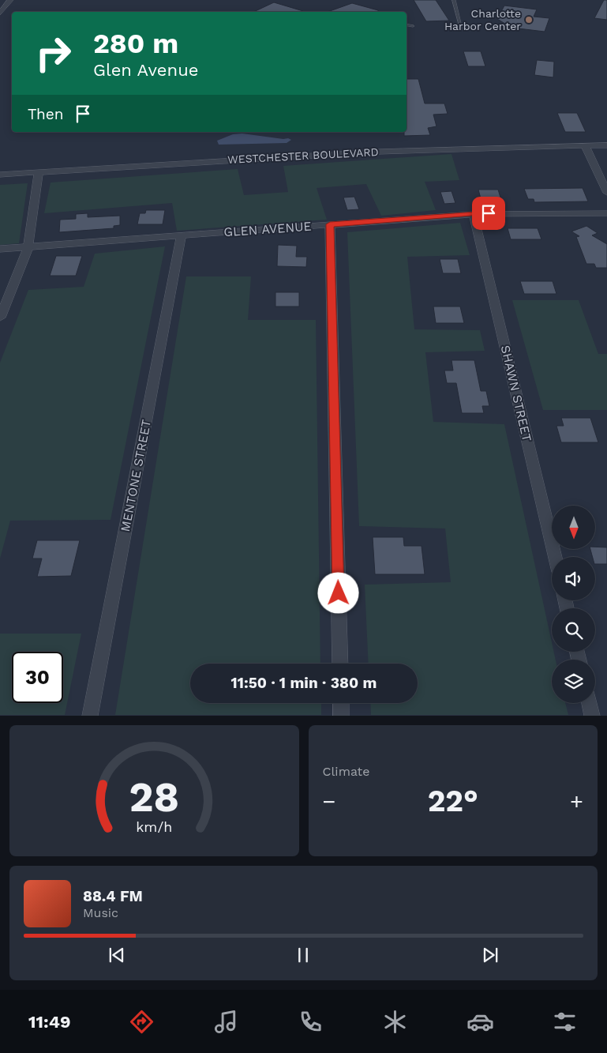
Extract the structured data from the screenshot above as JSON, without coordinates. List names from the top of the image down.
{
  "streets": {
    "street": [
      "WESTCHESTER BOULEVARD",
      "GLEN AVENUE",
      "SHAWN STREET",
      "MENTONE STREET"
    ]
  },
  "crossings": [
    ["GLEN AVENUE", "SHAWN STREET"],
    ["GLEN AVENUE", "MENTONE STREET"]
  ],
  "places": ["Charlotte Harbor Center"],
  "north": "bottom",
  "page": {
    "turn": ["280 m", "Glen Avenue"],
    "then": "Then",
    "limit": "30",
    "trip": "11:50 · 1 min · 380 m",
    "tile": "Climate",
    "heat": ["−", "22°", "+"],
    "song": ["88.4 FM", "Music"],
    "tabs": "11:49",
    "gauge": ["28", "km/h"]
  }
}
